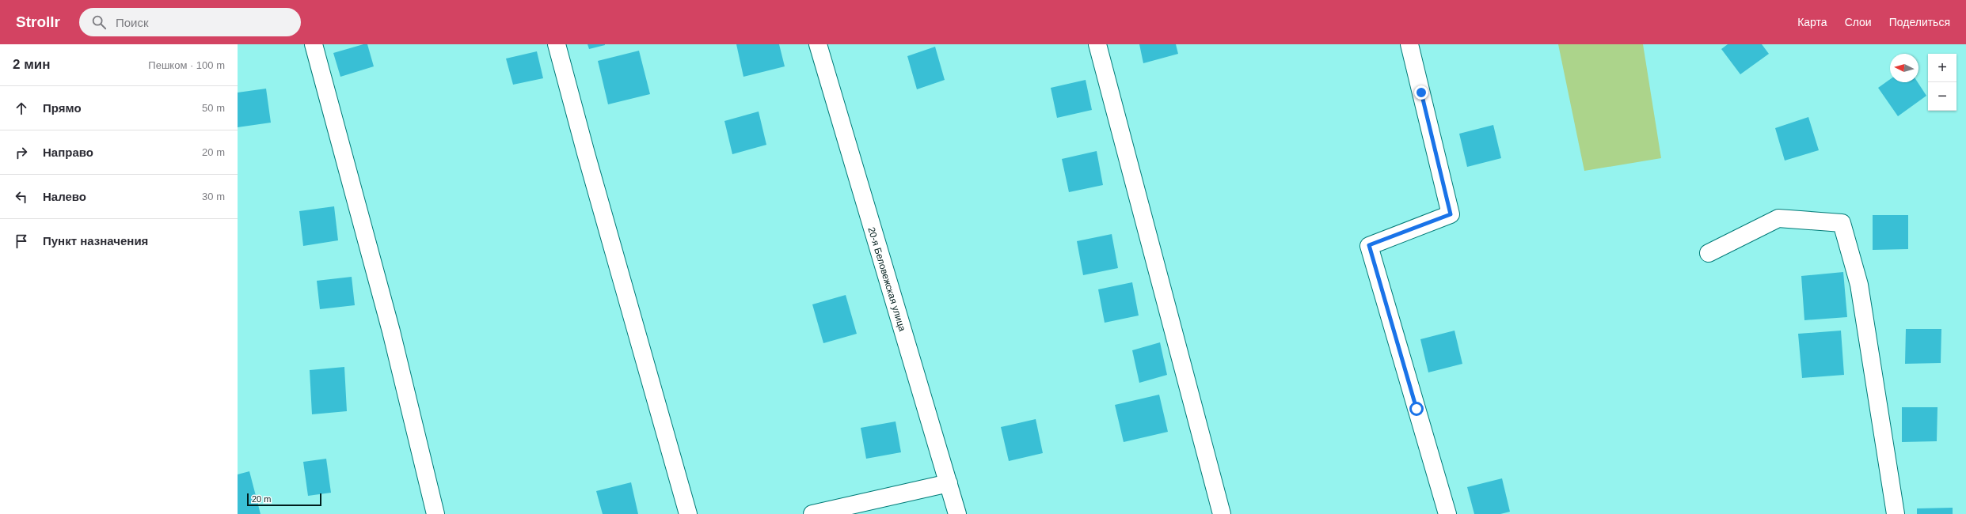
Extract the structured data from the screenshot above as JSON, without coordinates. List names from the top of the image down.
{
  "streets": {
    "street": ["20-я Беловежская улица"]
  },
  "scale_bar": "20 m",
  "north": "left",
  "page": {
    "header": "Strollr",
    "search": "Поиск",
    "nav": ["Карта", "Слои", "Поделиться"],
    "heading": ["2 мин", "Пешком · 100 m"],
    "map_buttons": ["+", "−"],
    "list": [
      ["Прямо", "50 m"],
      ["Направо", "20 m"],
      ["Налево", "30 m"],
      "Пункт назначения"
    ],
    "scale": "20 m"
  }
}
